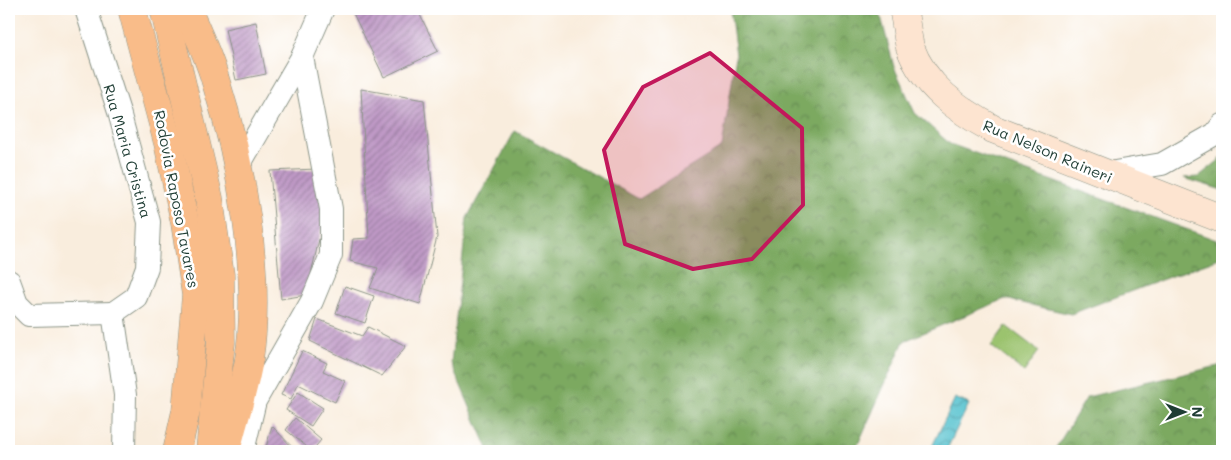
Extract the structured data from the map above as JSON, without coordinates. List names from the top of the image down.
{
  "streets": {
    "highway": ["Rodovia Raposo Tavares"],
    "main road": ["Rua Nelson Raineri"],
    "street": ["Rua Maria Cristina"]
  },
  "north": "right"
}
